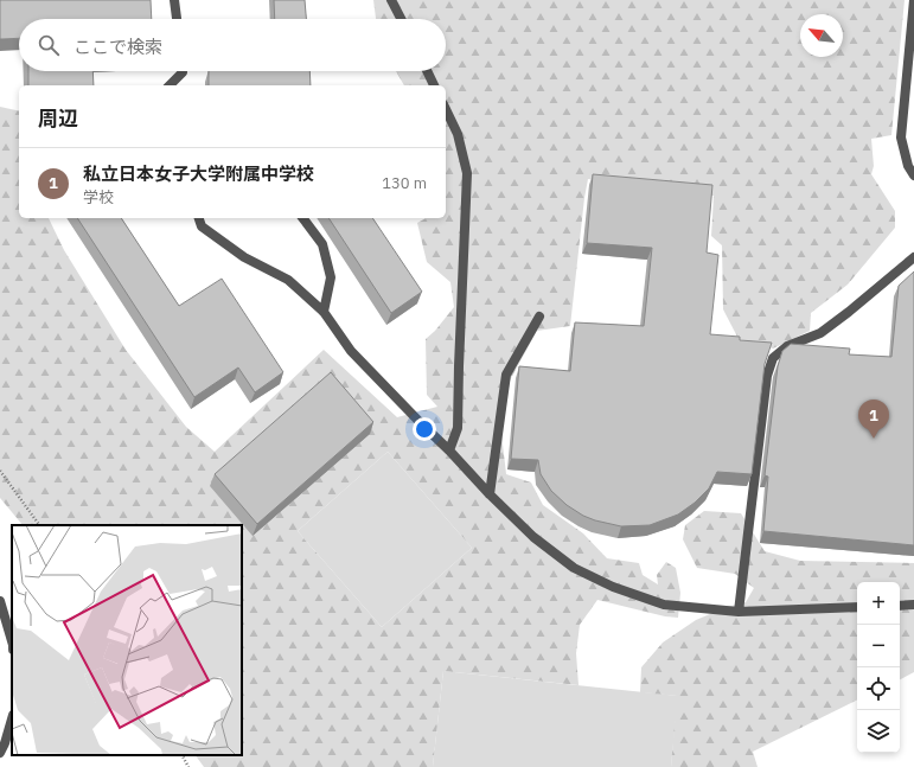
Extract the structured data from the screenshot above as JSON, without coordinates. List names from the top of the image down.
{
  "north": "top left",
  "page": {
    "search": "ここで検索",
    "heading": "周辺",
    "list": [
      {
        "mark": "1",
        "name": "私立日本女子大学附属中学校",
        "note": "学校",
        "value": "130 m"
      }
    ],
    "pins": "1",
    "map_buttons": ["+", "−"]
  }
}
